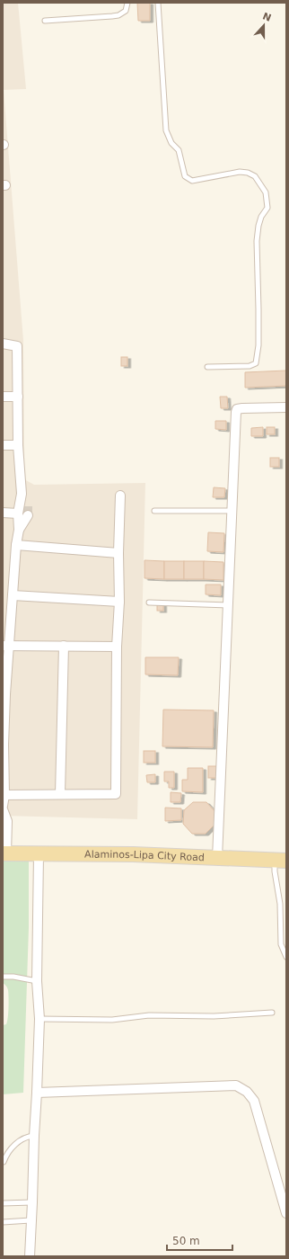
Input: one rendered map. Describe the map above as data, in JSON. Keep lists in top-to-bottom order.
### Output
{
  "streets": {
    "main road": ["Alaminos-Lipa City Road"]
  },
  "scale_bar": "50 m",
  "north": "top"
}
